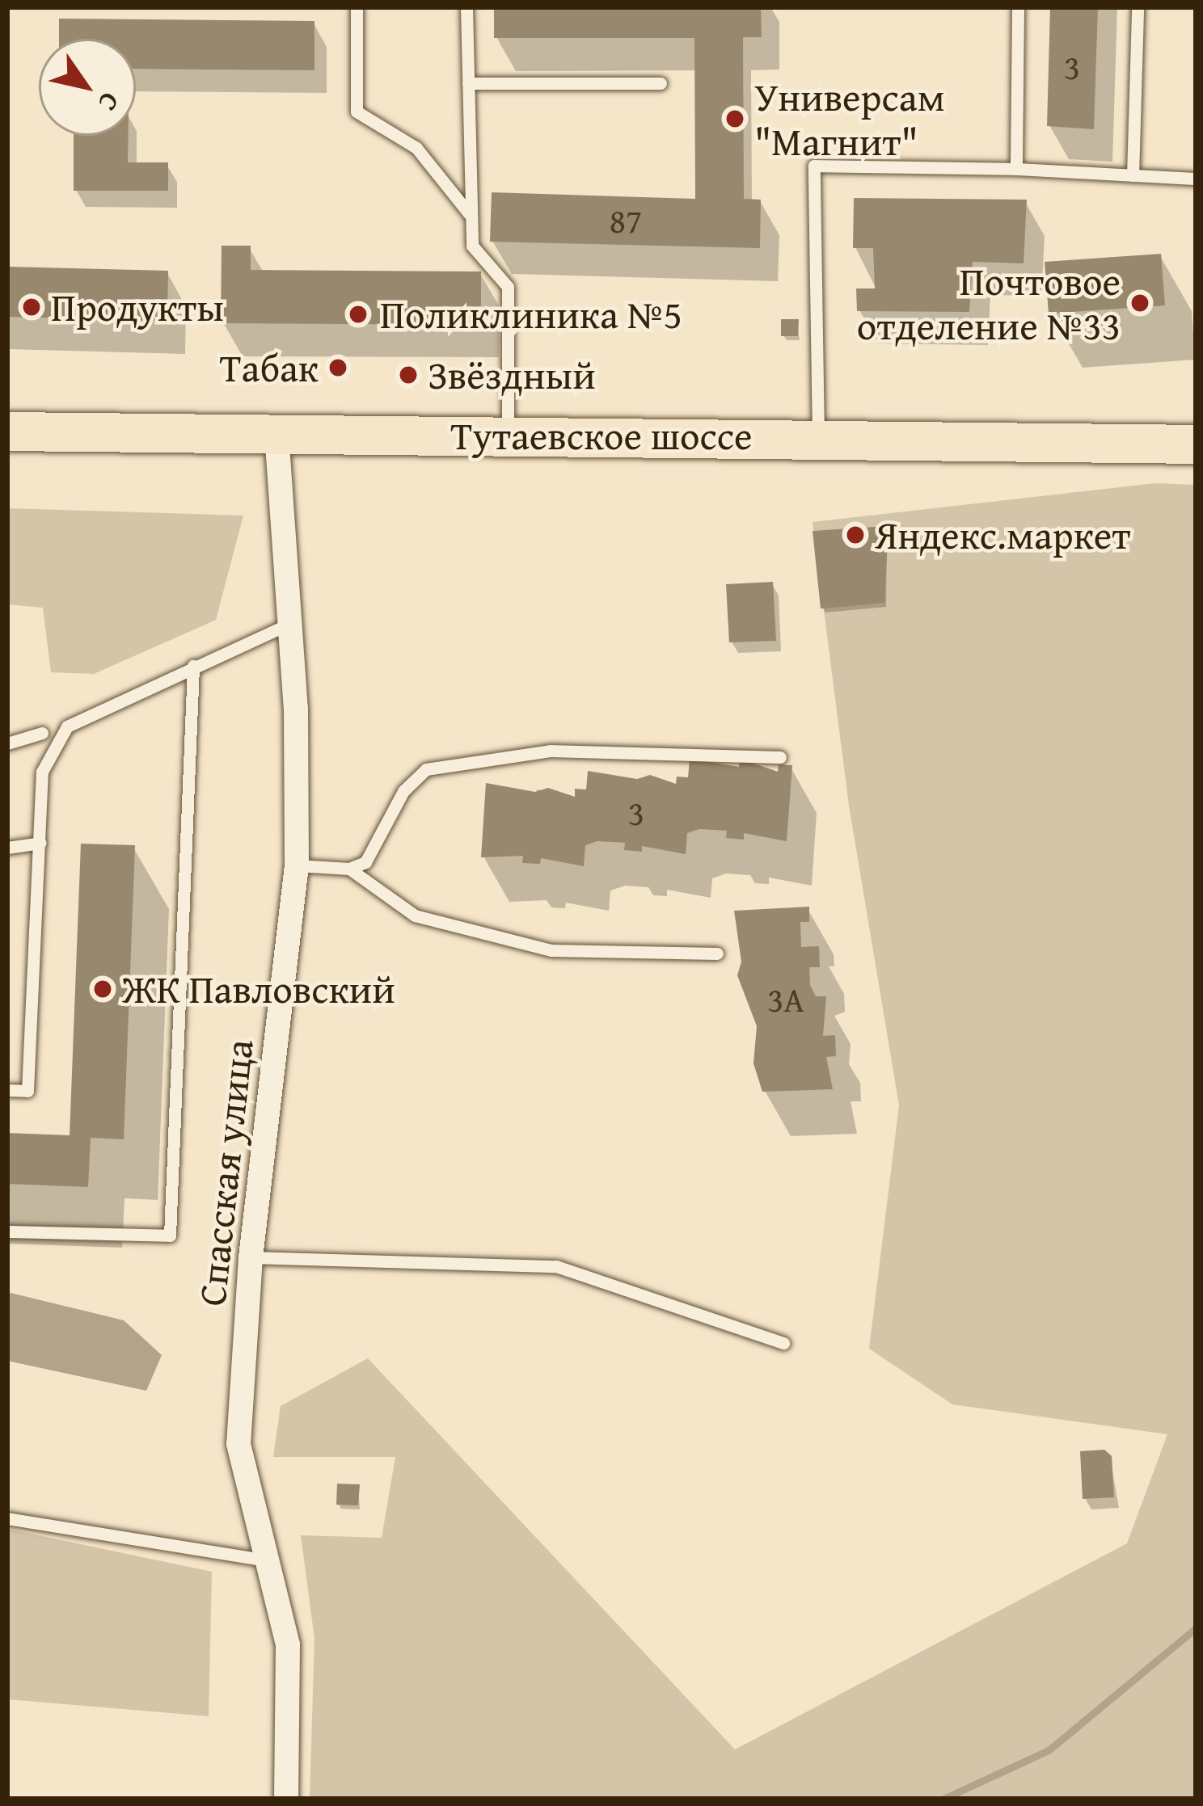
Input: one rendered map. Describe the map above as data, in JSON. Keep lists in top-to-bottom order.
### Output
{
  "streets": {
    "main road": ["Тутаевское шоссе"],
    "street": ["Спасская улица"]
  },
  "crossings": [
    ["Тутаевское шоссе", "Спасская улица"]
  ],
  "places": [
    "Универсам \"Магнит\"",
    "Почтовое отделение №33",
    "Продукты",
    "Поликлиника №5",
    "Табак",
    "Звёздный",
    "Яндекс.маркет",
    "ЖК Павловский"
  ],
  "house_numbers": [
    "3",
    "87",
    "3",
    "3А"
  ],
  "north": "bottom right"
}
